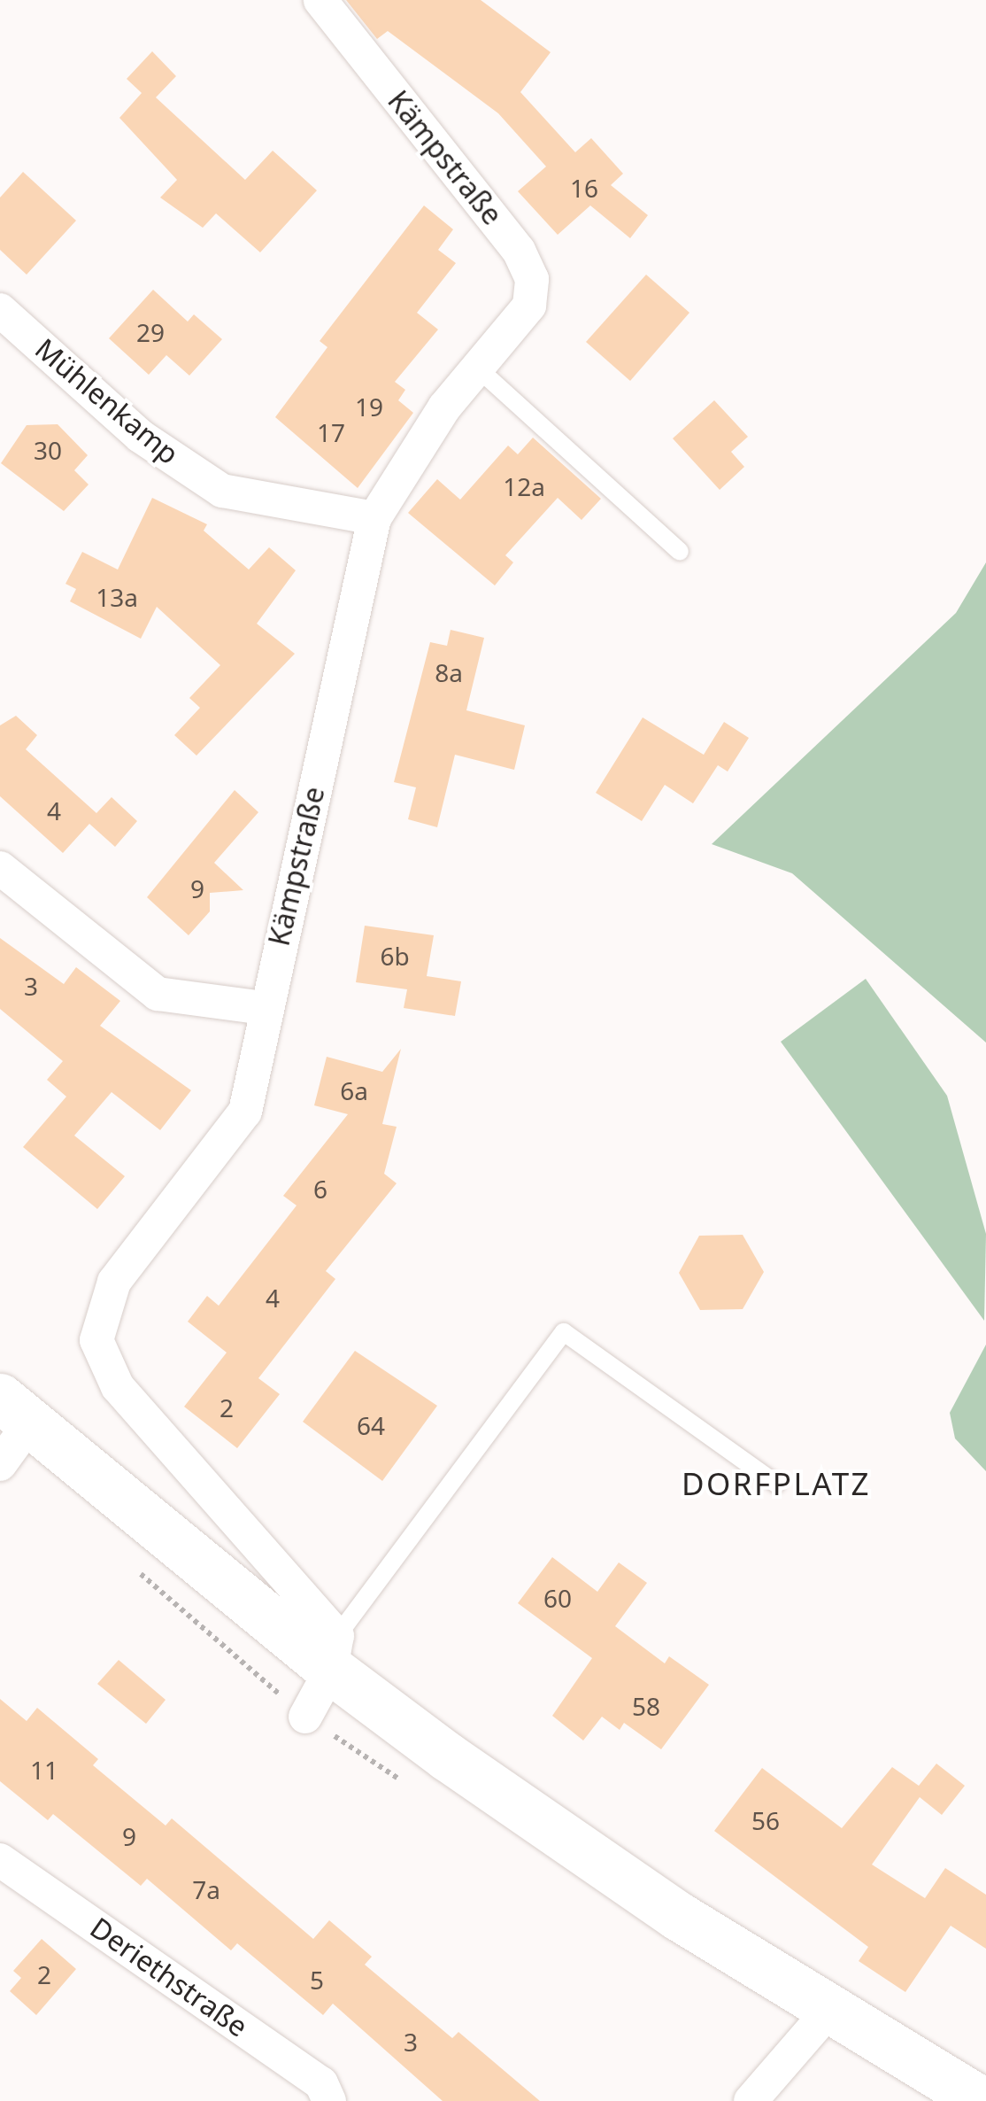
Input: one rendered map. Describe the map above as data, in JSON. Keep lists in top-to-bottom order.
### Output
{
  "streets": {
    "street": ["Kämpstraße", "Mühlenkamp", "Deriethstraße"]
  },
  "crossings": [
    ["Kämpstraße", "Mühlenkamp"]
  ],
  "districts": ["DORFPLATZ"],
  "house_numbers": [
    "16",
    "29",
    "19",
    "17",
    "30",
    "12a",
    "13a",
    "8a",
    "4",
    "9",
    "6b",
    "3",
    "6a",
    "6",
    "4",
    "2",
    "64",
    "60",
    "58",
    "11",
    "56",
    "9",
    "7a",
    "2",
    "5",
    "3"
  ]
}
